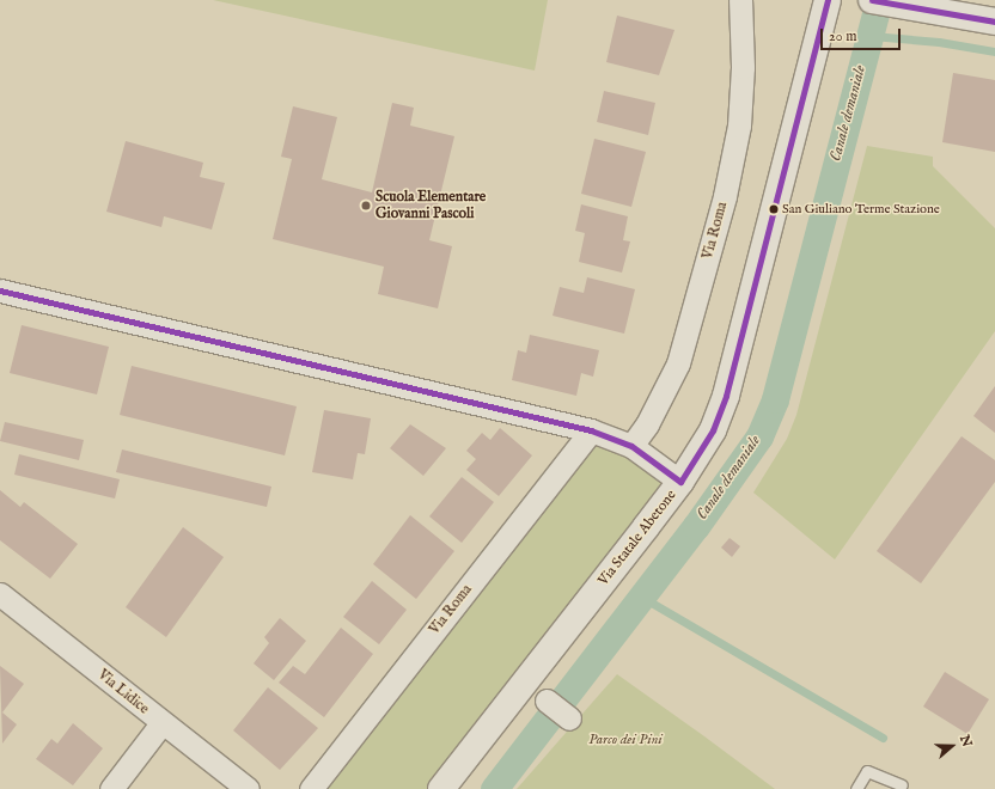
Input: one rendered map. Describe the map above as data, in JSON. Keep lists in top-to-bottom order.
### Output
{
  "streets": {
    "main road": ["Via Statale Abetone"],
    "street": ["Via Roma", "Via Lidice"]
  },
  "water": ["Canale demaniale"],
  "parks": ["Parco dei Pini"],
  "places": ["Scuola Elementare Giovanni Pascoli", "San Giuliano Terme Stazione"],
  "scale_bar": "20 m",
  "north": "right"
}
